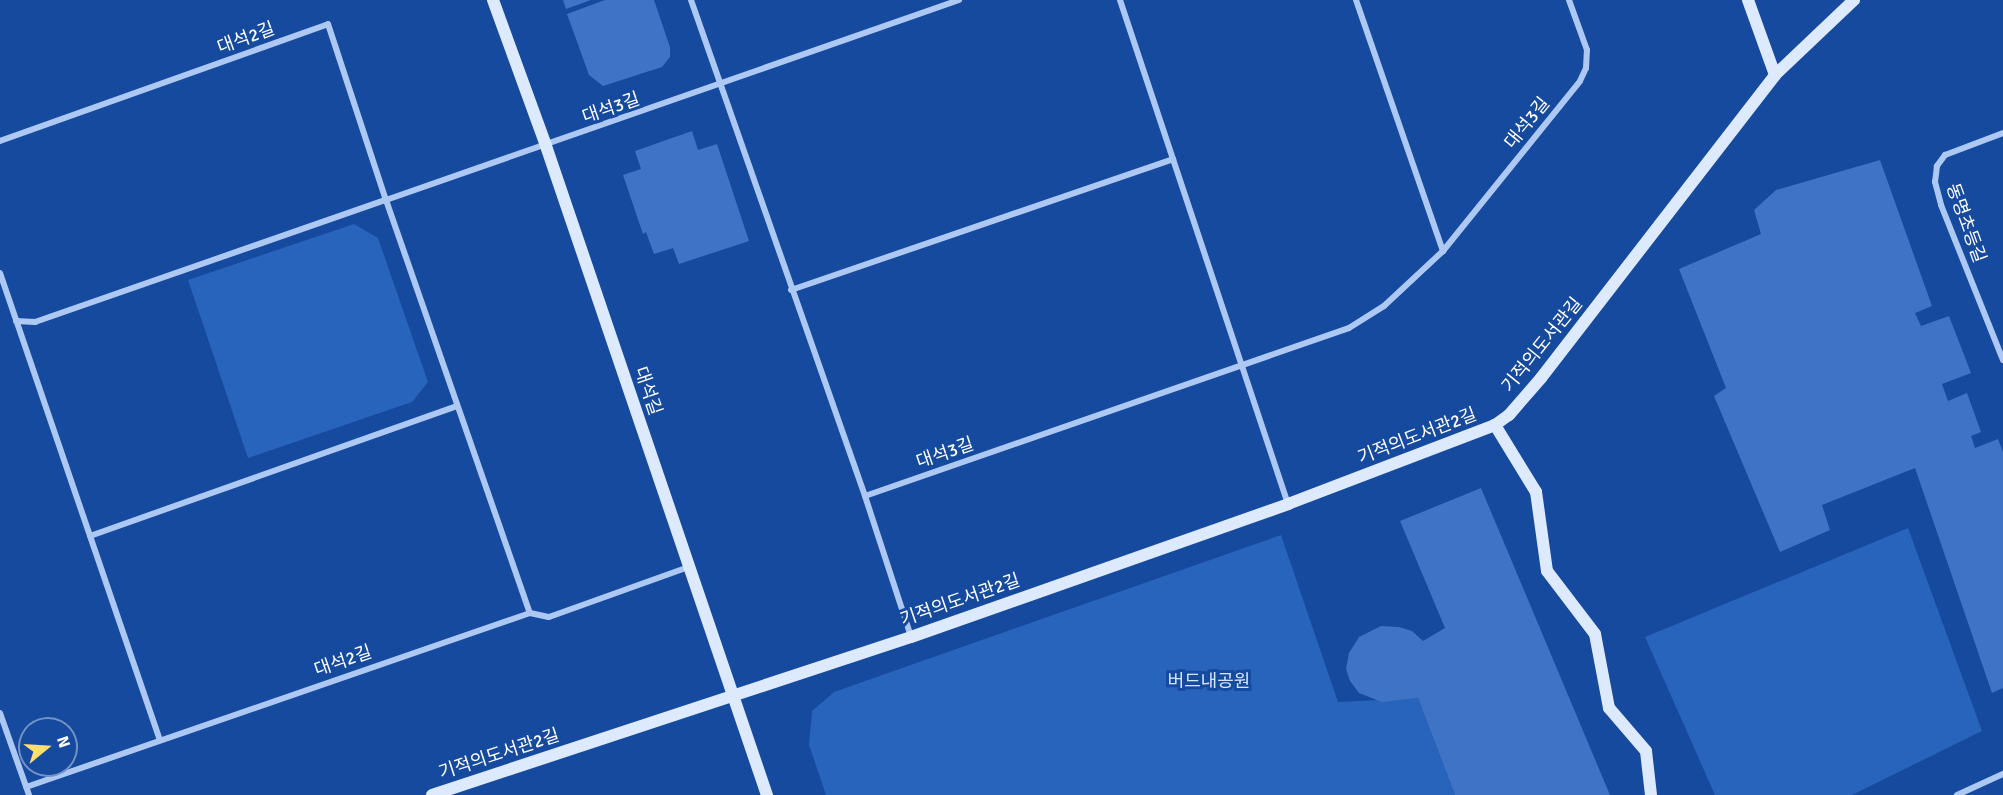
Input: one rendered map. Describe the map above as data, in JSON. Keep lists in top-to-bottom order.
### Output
{
  "streets": {
    "street": [
      "대석2길",
      "대석3길",
      "동명초등길",
      "기적의도서관길",
      "대석길",
      "기적의도서관2길"
    ]
  },
  "crossings": [
    ["대석3길", "대석길"],
    ["기적의도서관길", "기적의도서관2길"],
    ["대석길", "기적의도서관2길"]
  ],
  "parks": ["버드내공원"],
  "north": "right"
}
